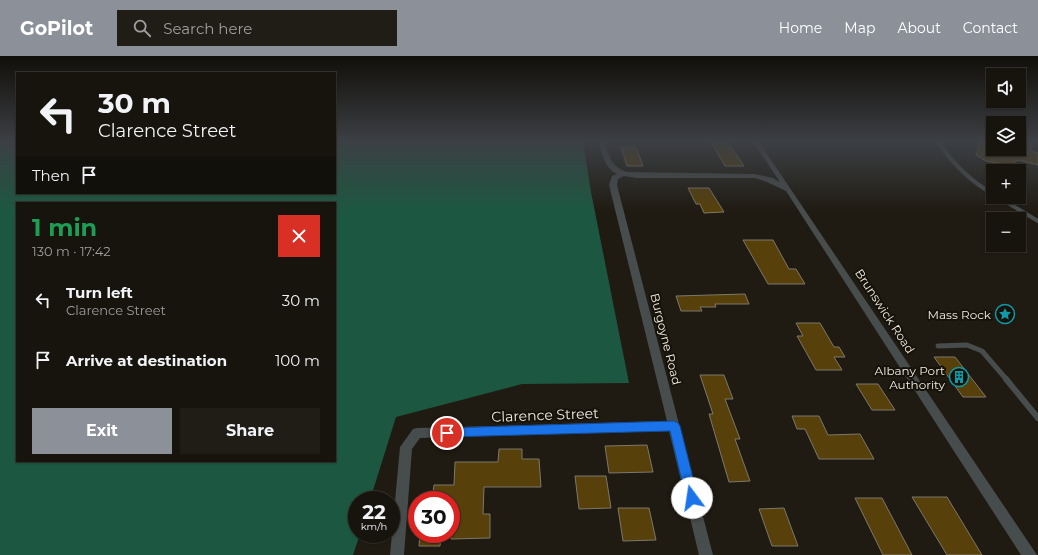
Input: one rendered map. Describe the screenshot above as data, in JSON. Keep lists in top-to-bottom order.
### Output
{
  "streets": {
    "street": ["Brunswick Road", "Burgoyne Road", "Clarence Street"]
  },
  "crossings": [
    ["Burgoyne Road", "Clarence Street"]
  ],
  "places": {
    "place": ["Mass Rock"],
    "building": ["Albany Port Authority"]
  },
  "page": {
    "header": "GoPilot",
    "search": "Search here",
    "nav": [
      "Home",
      "Map",
      "About",
      "Contact"
    ],
    "map_buttons": ["+", "−"],
    "turn": ["30 m", "Clarence Street"],
    "then": "Then",
    "heading": ["1 min", "130 m · 17:42"],
    "list": [
      {
        "name": "Turn left",
        "note": "Clarence Street",
        "value": "30 m"
      },
      {
        "name": "Arrive at destination",
        "value": "100 m"
      }
    ],
    "buttons": ["Exit", "Share"],
    "speed": "22 km/h",
    "limit": "30"
  }
}
